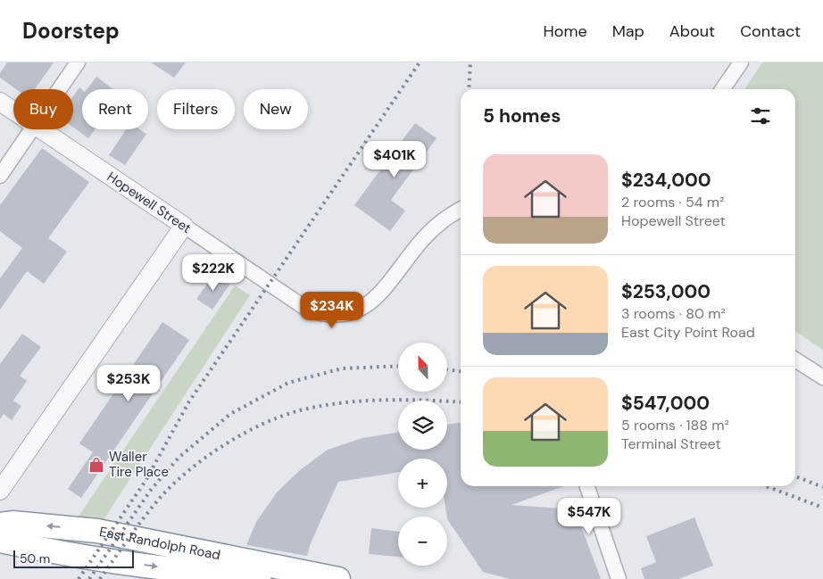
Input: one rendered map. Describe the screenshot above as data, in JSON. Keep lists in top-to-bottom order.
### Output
{
  "streets": {
    "highway": ["East Randolph Road"],
    "street": ["Hopewell Street"]
  },
  "places": {
    "shop": ["Waller Tire Place"]
  },
  "scale_bar": "50 m",
  "north": "top",
  "page": {
    "header": "Doorstep",
    "nav": [
      "Home",
      "Map",
      "About",
      "Contact"
    ],
    "chip": [
      "Buy",
      "Rent",
      "Filters",
      "New"
    ],
    "heading": "5 homes",
    "price": [
      "$401K",
      "$222K",
      "$234K",
      "$253K",
      "$547K"
    ],
    "list": [
      {
        "name": "$234,000",
        "note": "2 rooms · 54 m² · Hopewell Street"
      },
      {
        "name": "$253,000",
        "note": "3 rooms · 80 m² · East City Point Road"
      },
      {
        "name": "$547,000",
        "note": "5 rooms · 188 m² · Terminal Street"
      }
    ],
    "map_buttons": ["+", "−"],
    "scale": "50 m"
  }
}
